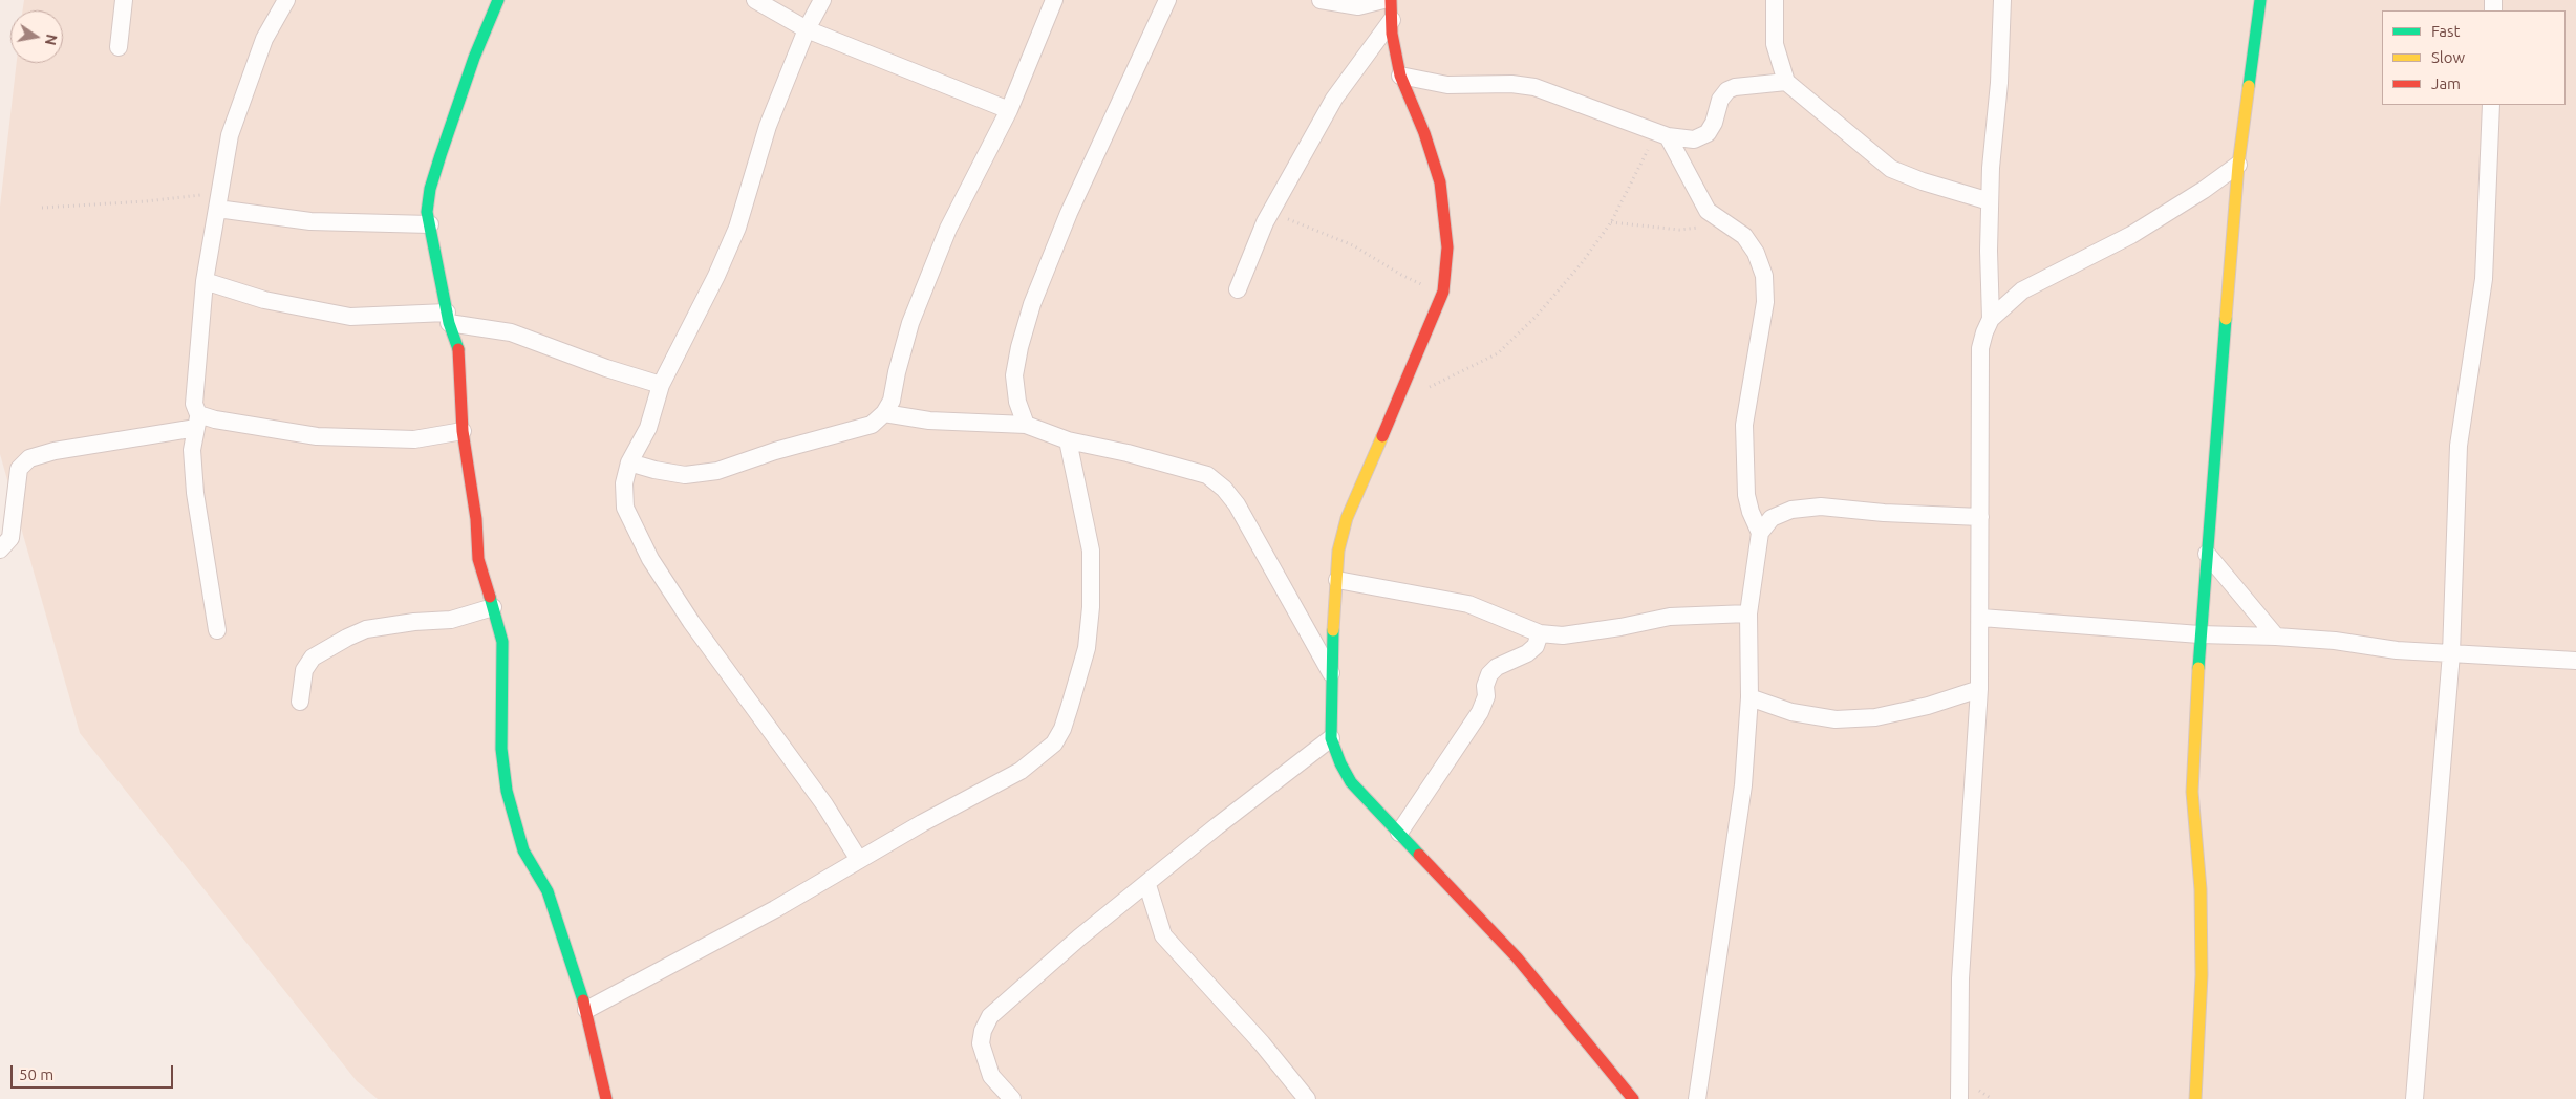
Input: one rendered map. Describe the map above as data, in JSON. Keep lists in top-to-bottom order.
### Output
{
  "legend": ["Fast", "Slow", "Jam"],
  "scale_bar": "50 m",
  "north": "right"
}
